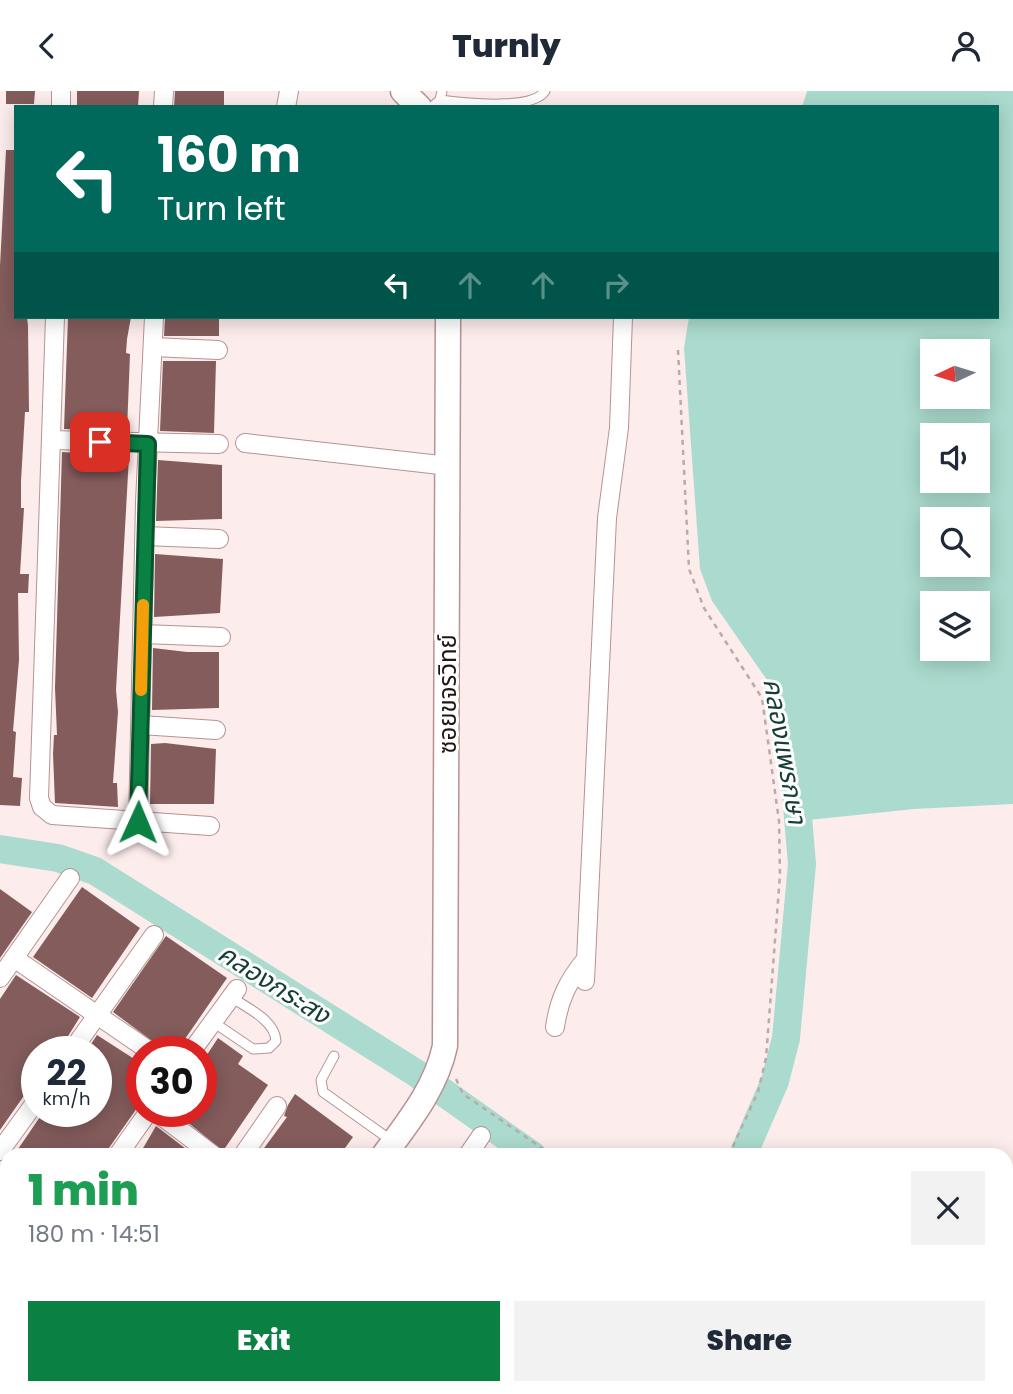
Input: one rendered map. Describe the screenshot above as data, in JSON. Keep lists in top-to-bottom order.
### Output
{
  "streets": {
    "street": ["ซอยขจรวิทย์"]
  },
  "water": ["คลองแพรกษา", "คลองกระสง"],
  "north": "left",
  "page": {
    "header": "Turnly",
    "turn": ["160 m", "Turn left"],
    "speed": "22 km/h",
    "limit": "30",
    "heading": ["1 min", "180 m · 14:51"],
    "buttons": ["Exit", "Share"]
  }
}
